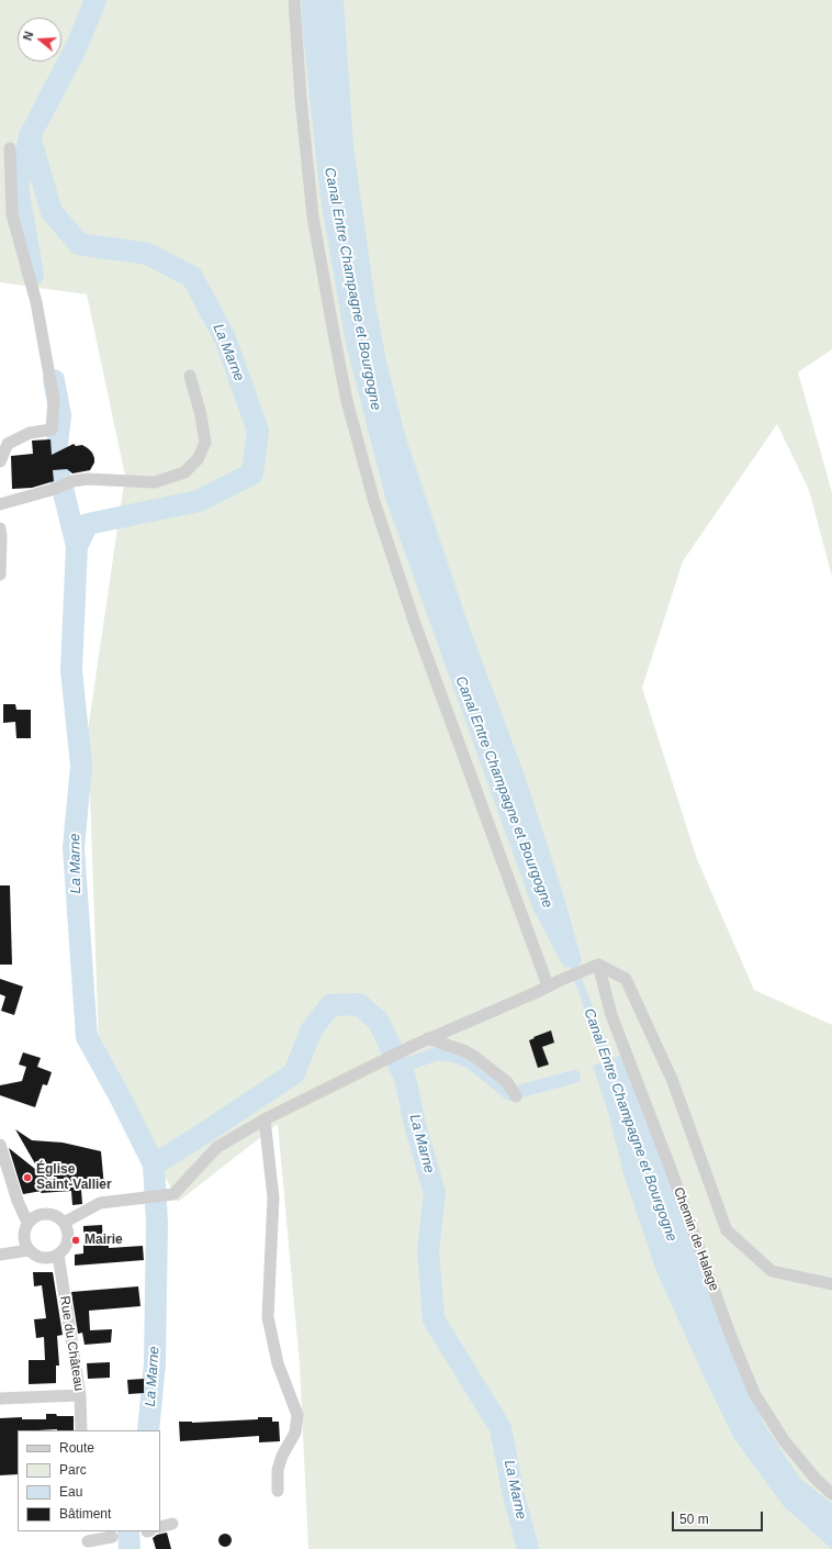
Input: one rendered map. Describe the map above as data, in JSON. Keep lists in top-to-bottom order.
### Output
{
  "streets": {
    "street": ["Chemin de Halage", "Rue du Château"]
  },
  "water": ["Canal Entre Champagne et Bourgogne", "La Marne"],
  "places": ["Église Saint-Vallier", "Mairie"],
  "legend": [
    "Route",
    "Parc",
    "Eau",
    "Bâtiment"
  ],
  "scale_bar": "50 m",
  "north": "left"
}
